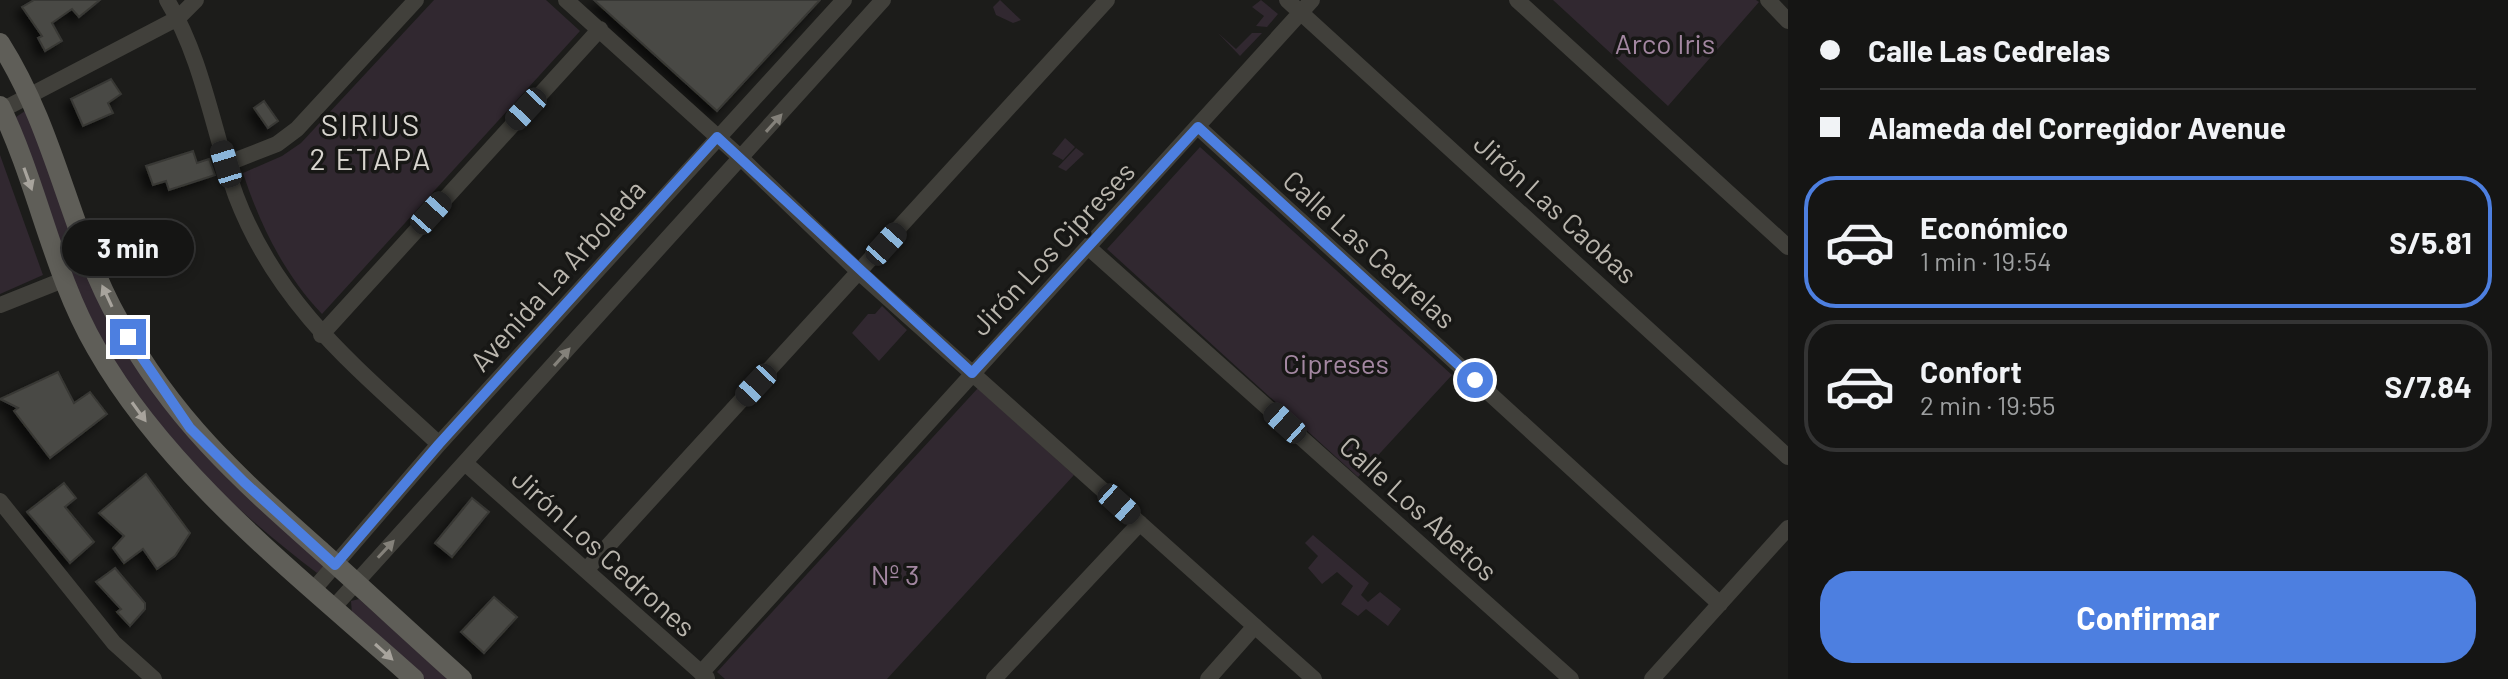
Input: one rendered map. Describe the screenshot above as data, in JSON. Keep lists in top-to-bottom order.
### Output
{
  "streets": {
    "street": [
      "Jirón Las Caobas",
      "Jirón Los Cipreses",
      "Calle Las Cedrelas",
      "Avenida La Arboleda",
      "Calle Los Abetos",
      "Jirón Los Cedrones"
    ]
  },
  "crossings": [
    ["Jirón Las Caobas", "Jirón Los Cipreses"],
    ["Jirón Los Cipreses", "Calle Las Cedrelas"],
    ["Jirón Los Cipreses", "Calle Los Abetos"],
    ["Jirón Los Cipreses", "Jirón Los Cedrones"],
    ["Avenida La Arboleda", "Jirón Los Cedrones"]
  ],
  "districts": ["SIRIUS 2 ETAPA"],
  "parks": ["Arco Iris", "Cipreses", "Nº 3"],
  "page": {
    "banner": ["Calle Las Cedrelas", "Alameda del Corregidor Avenue"],
    "list": [
      {
        "name": "Económico",
        "note": "1 min · 19:54",
        "value": "S/5.81"
      },
      {
        "name": "Confort",
        "note": "2 min · 19:55",
        "value": "S/7.84"
      }
    ],
    "bubble": "3 min",
    "buttons": "Confirmar"
  }
}
